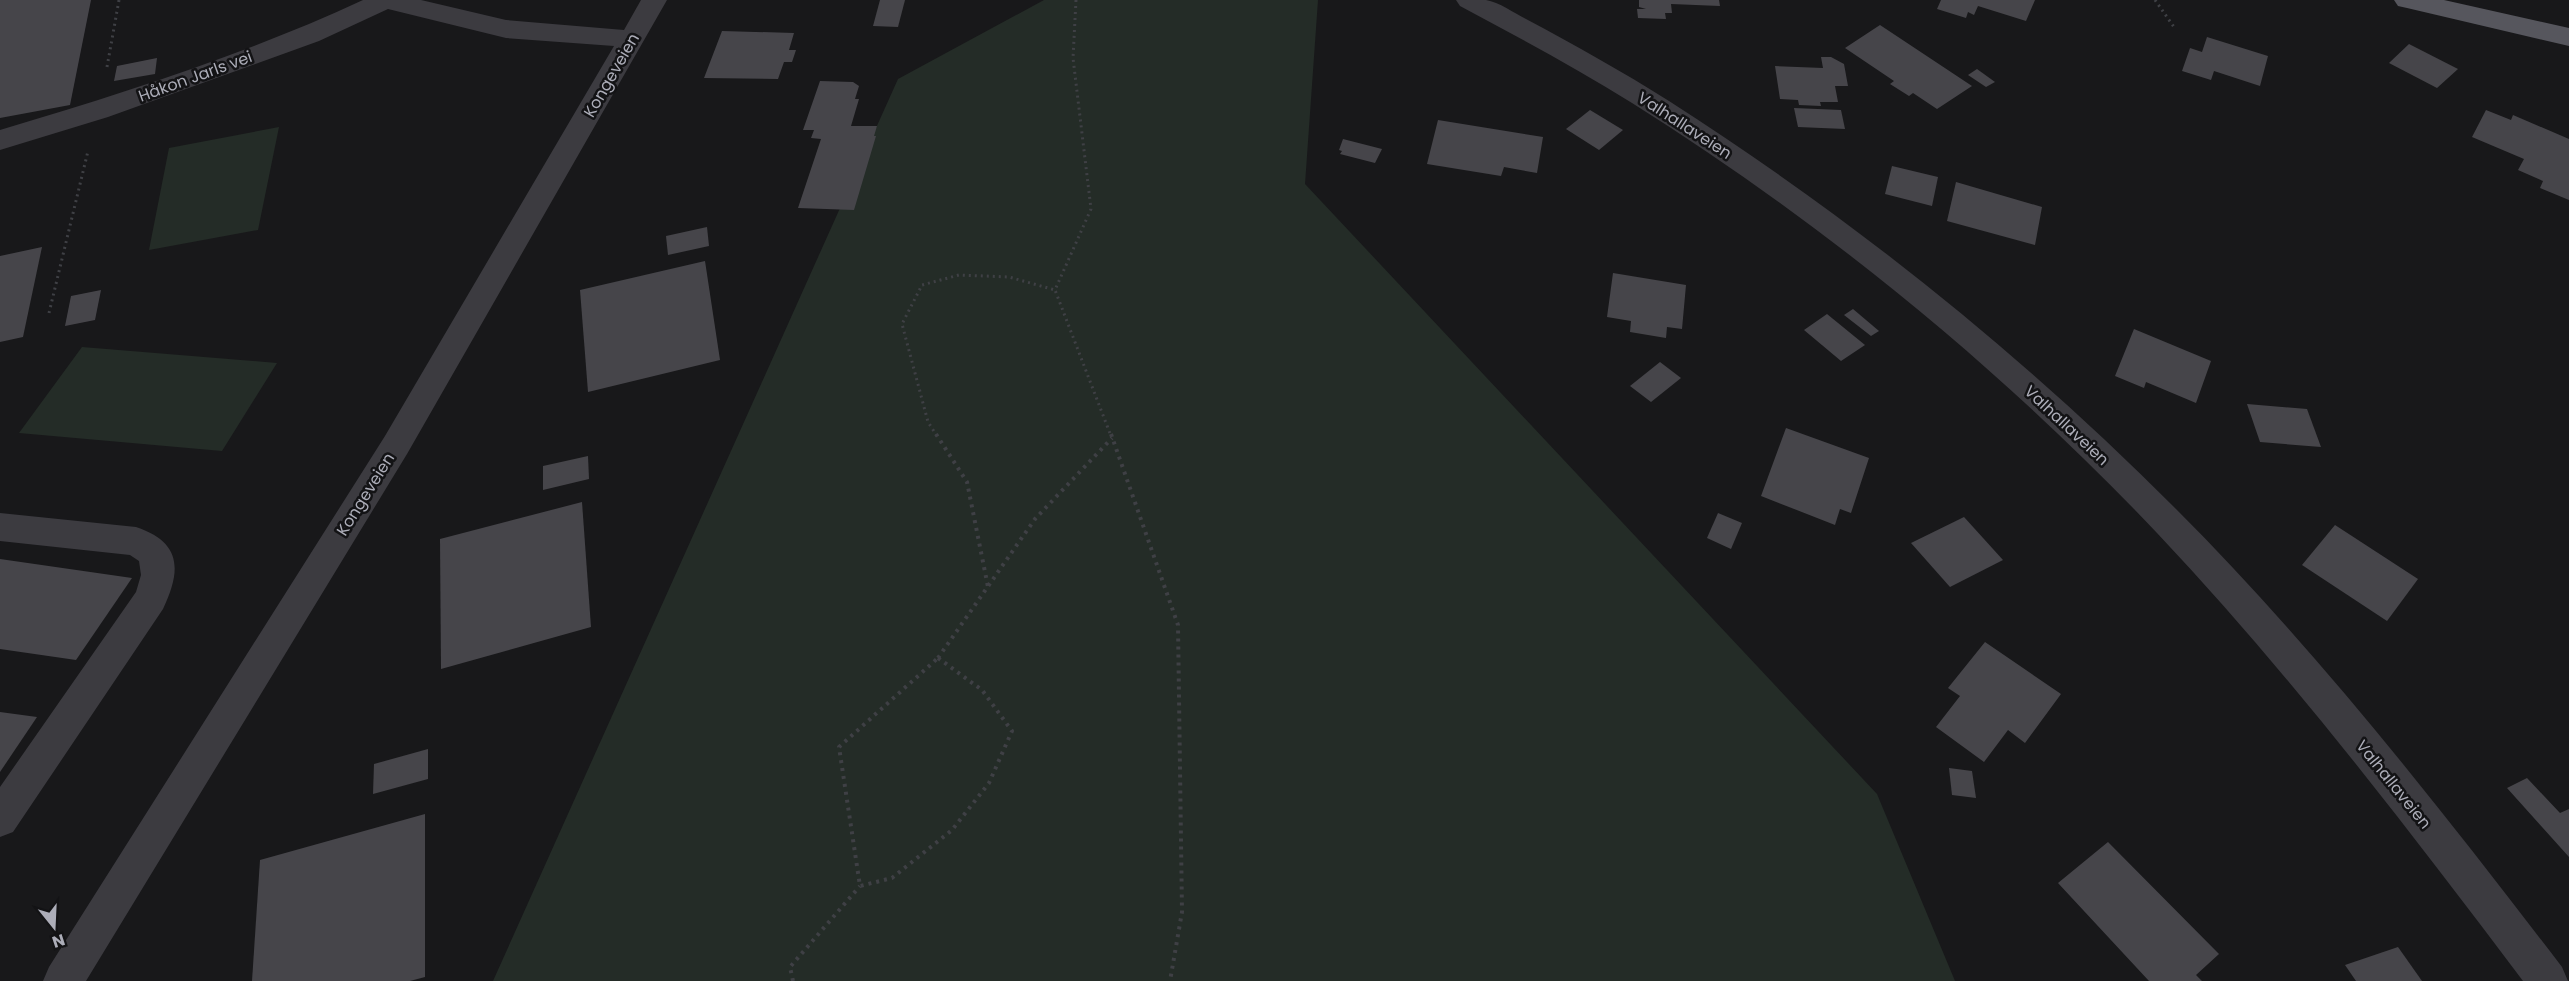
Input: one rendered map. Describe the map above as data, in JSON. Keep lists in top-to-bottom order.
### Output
{
  "streets": {
    "street": ["Kongeveien", "Håkon Jarls vei", "Valhallaveien"]
  },
  "crossings": [
    ["Kongeveien", "Håkon Jarls vei"]
  ],
  "north": "bottom"
}
